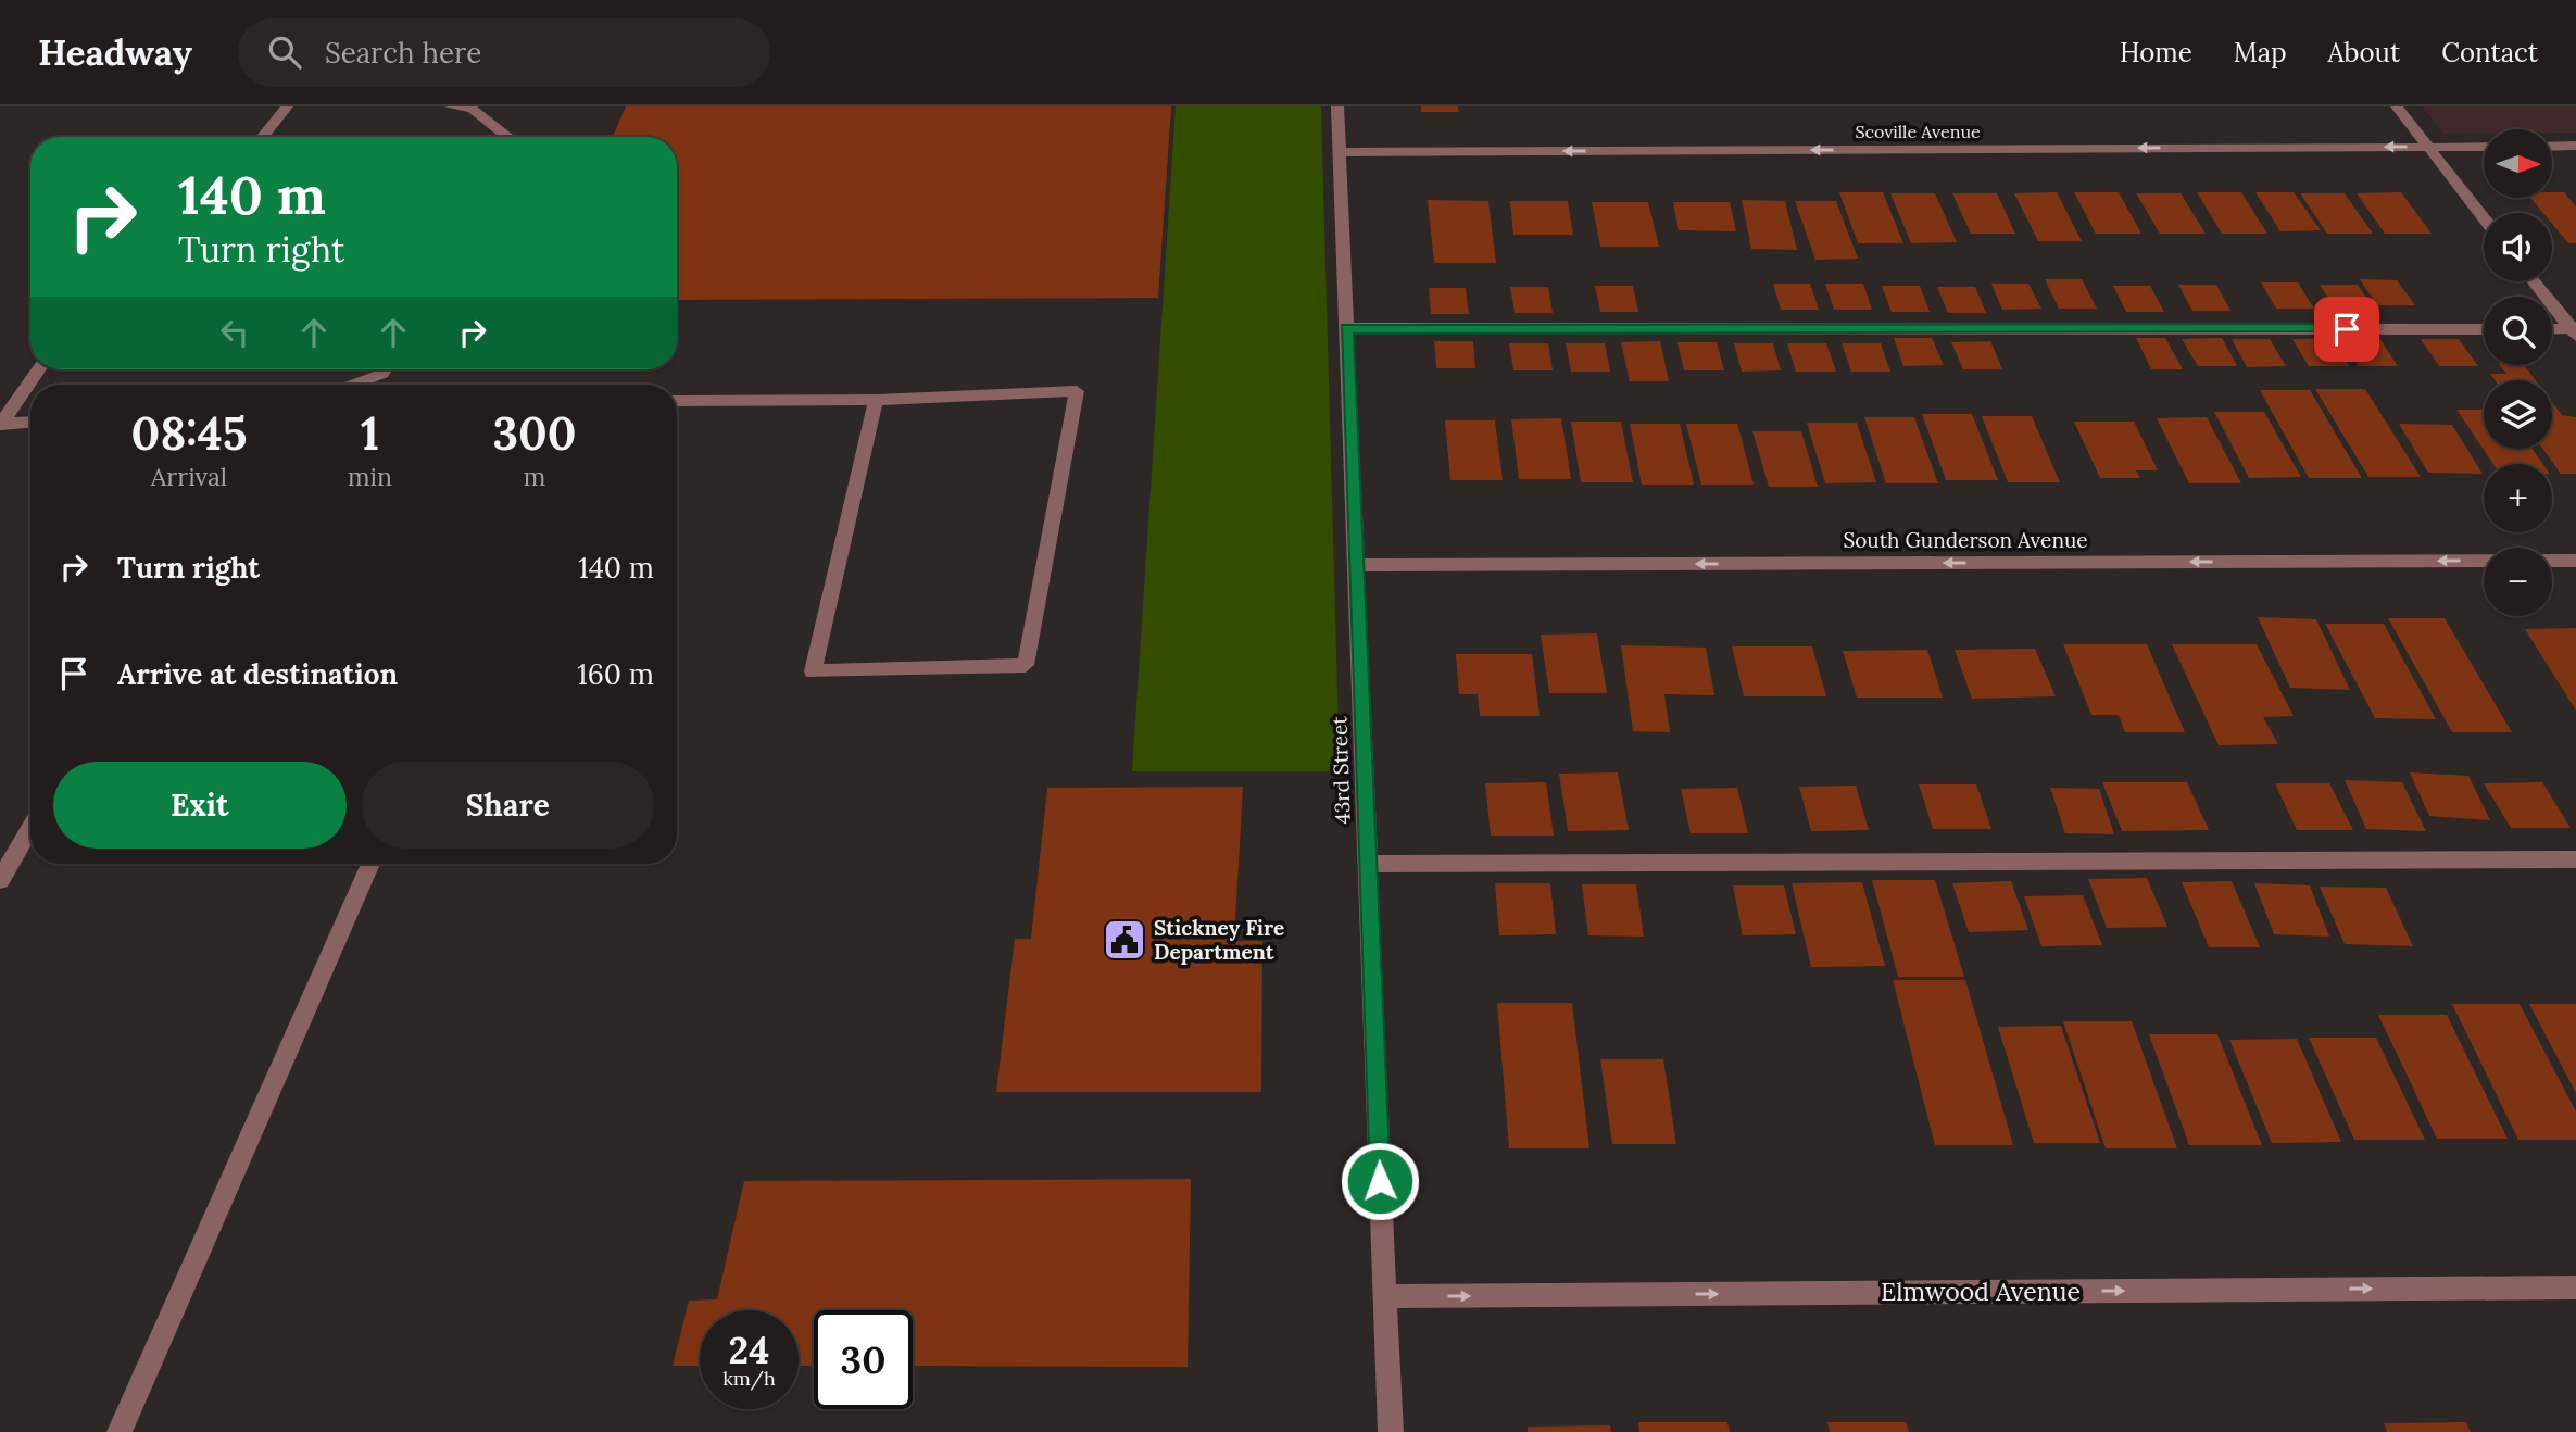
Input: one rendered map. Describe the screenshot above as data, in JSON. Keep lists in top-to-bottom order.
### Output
{
  "streets": {
    "street": [
      "Scoville Avenue",
      "South Gunderson Avenue",
      "43rd Street",
      "Elmwood Avenue"
    ]
  },
  "crossings": [
    ["Scoville Avenue", "43rd Street"],
    ["South Gunderson Avenue", "43rd Street"],
    ["43rd Street", "Elmwood Avenue"]
  ],
  "one_way": ["Scoville Avenue", "South Gunderson Avenue", "Elmwood Avenue"],
  "places": {
    "public building": ["Stickney Fire Department"]
  },
  "north": "right",
  "page": {
    "header": "Headway",
    "search": "Search here",
    "nav": [
      "Home",
      "Map",
      "About",
      "Contact"
    ],
    "map_buttons": ["+", "−"],
    "turn": ["140 m", "Turn right"],
    "eta": [
      "08:45",
      "Arrival",
      "1",
      "min",
      "300",
      "m"
    ],
    "list": [
      {
        "name": "Turn right",
        "value": "140 m"
      },
      {
        "name": "Arrive at destination",
        "value": "160 m"
      }
    ],
    "buttons": ["Exit", "Share"],
    "speed": "24 km/h",
    "limit": "30"
  }
}
